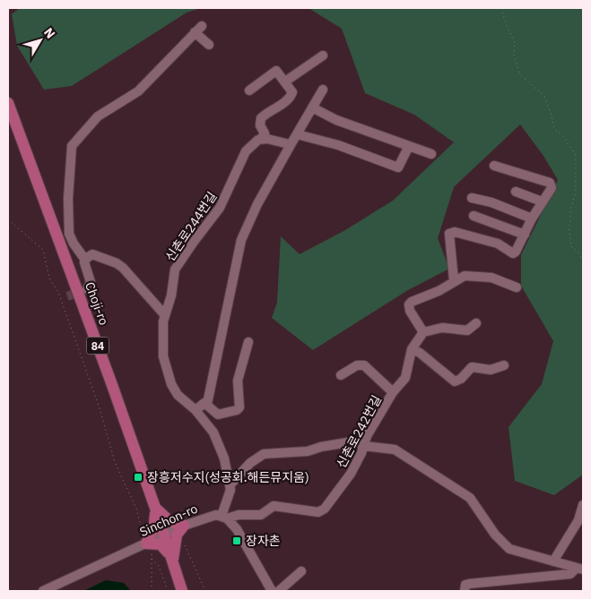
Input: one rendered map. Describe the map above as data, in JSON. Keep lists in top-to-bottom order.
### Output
{
  "streets": {
    "main road": ["Choji-ro", "84"],
    "street": ["신촌로244번길", "신촌로242번길", "Sinchon-ro"]
  },
  "crossings": [
    ["신촌로244번길", "신촌로242번길"],
    ["신촌로244번길", "Sinchon-ro"],
    ["Choji-ro", "Sinchon-ro"],
    ["신촌로242번길", "Sinchon-ro"]
  ],
  "places": {
    "transit": ["장흥저수지(성공회.해든뮤지움)", "장자촌"]
  },
  "north": "top right"
}
